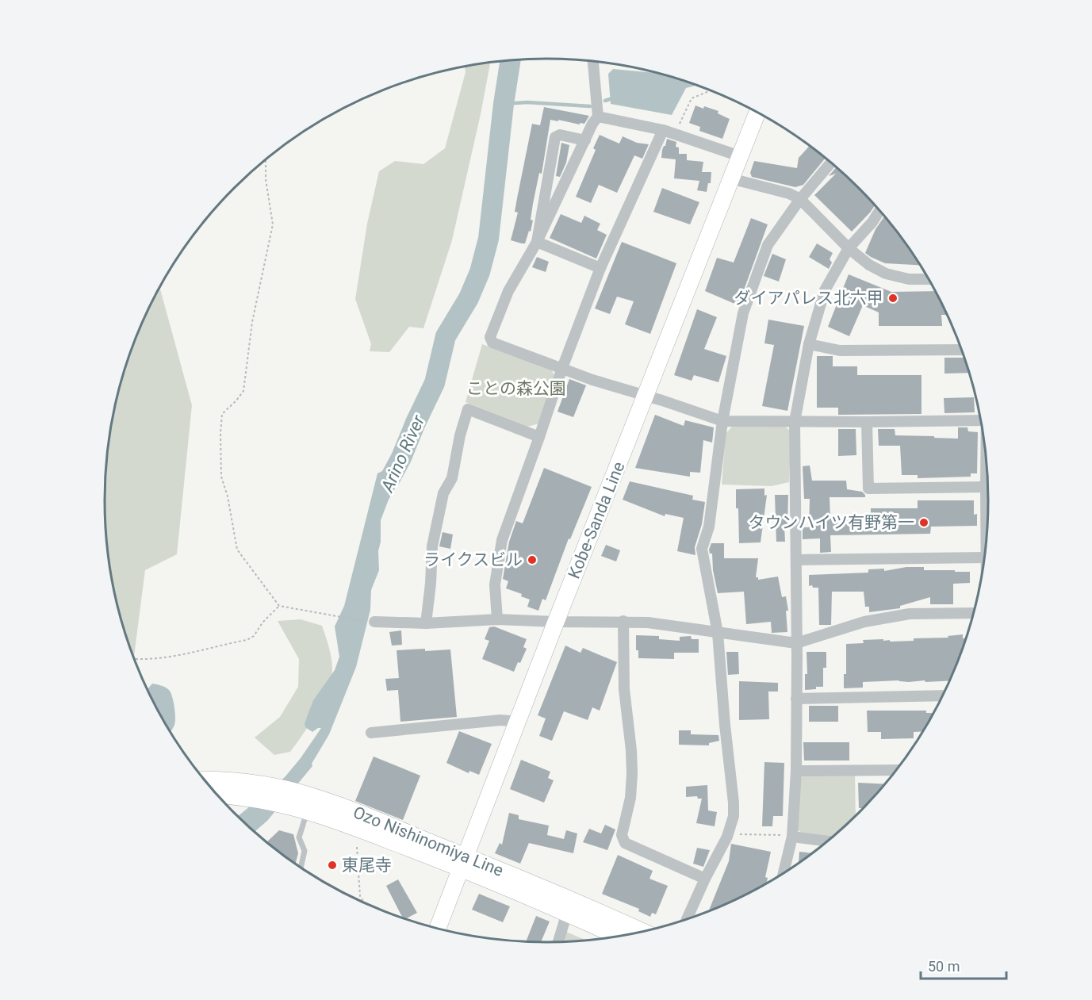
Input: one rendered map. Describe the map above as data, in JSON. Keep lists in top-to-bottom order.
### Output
{
  "streets": {
    "main road": ["Kobe-Sanda Line", "Ozo Nishinomiya Line"]
  },
  "crossings": [
    ["Kobe-Sanda Line", "Ozo Nishinomiya Line"]
  ],
  "water": ["Arino River"],
  "parks": ["ことの森公園"],
  "places": [
    "ダイアパレス北六甲",
    "タウンハイツ有野第一",
    "ライクスビル",
    "東尾寺"
  ],
  "scale_bar": "50 m"
}
